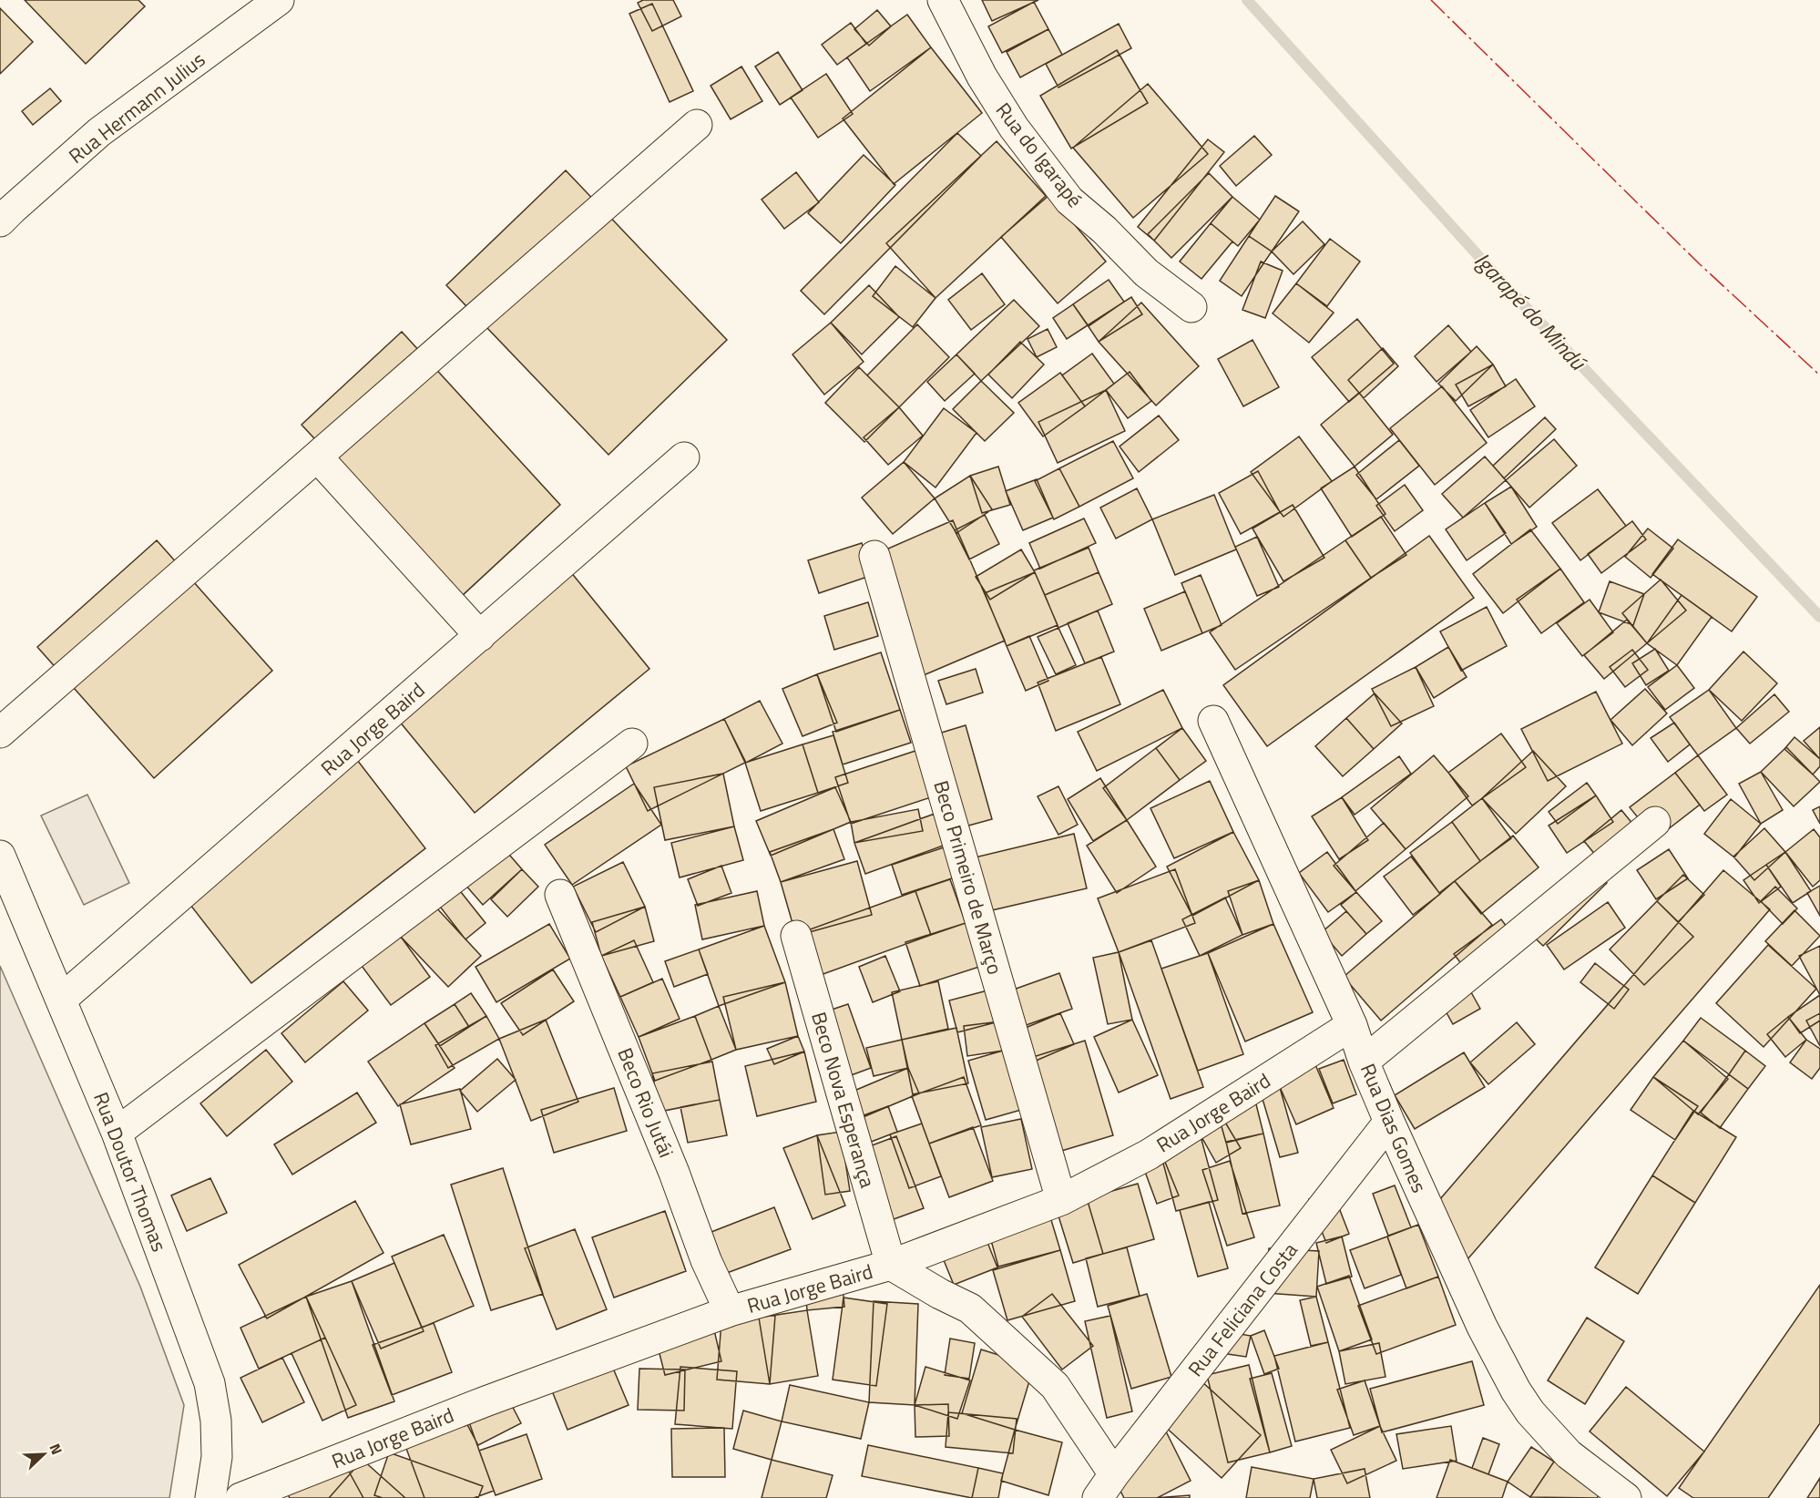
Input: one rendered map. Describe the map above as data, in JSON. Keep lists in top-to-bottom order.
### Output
{
  "streets": {
    "street": [
      "Rua Hermann Julius",
      "Rua do Igarapé",
      "Rua Jorge Baird",
      "Beco Primeiro de Março",
      "Beco Nova Esperança",
      "Beco Rio Jutái",
      "Rua Dias Gomes",
      "Rua Doutor Thomas",
      "Rua Feliciana Costa"
    ]
  },
  "crossings": [
    ["Rua Jorge Baird", "Beco Primeiro de Março"],
    ["Rua Jorge Baird", "Beco Nova Esperança"],
    ["Rua Jorge Baird", "Beco Rio Jutái"],
    ["Rua Jorge Baird", "Rua Dias Gomes"],
    ["Rua Jorge Baird", "Rua Doutor Thomas"],
    ["Rua Dias Gomes", "Rua Feliciana Costa"]
  ],
  "water": ["Igarapé do Mindú"],
  "north": "top right"
}
